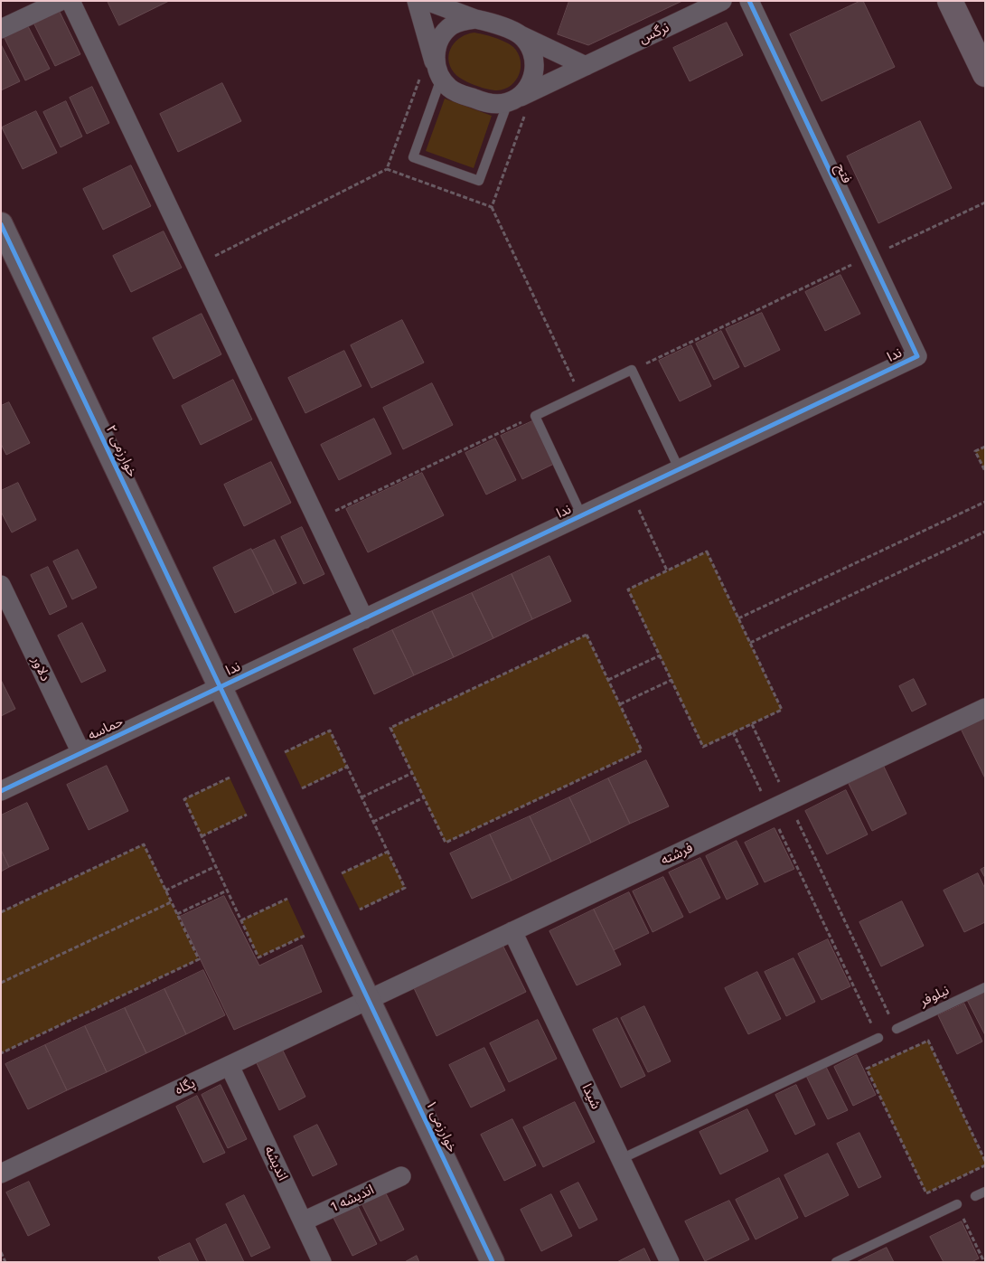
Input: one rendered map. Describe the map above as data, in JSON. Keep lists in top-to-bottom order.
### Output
{
  "streets": {
    "street": [
      "نرگس",
      "فتح",
      "ندا",
      "خوارزمی ۲",
      "دلاور",
      "حماسه",
      "فرشته",
      "پگاه",
      "شیدا",
      "خوارزمی ۱",
      "اندیشه",
      "اندیشه 1"
    ],
    "lane": ["نیلوفر"]
  },
  "crossings": [
    ["فتح", "ندا"],
    ["ندا", "خوارزمی ۲"],
    ["ندا", "حماسه"],
    ["خوارزمی ۲", "حماسه"],
    ["خوارزمی ۲", "فرشته"],
    ["خوارزمی ۲", "پگاه"],
    ["خوارزمی ۲", "خوارزمی ۱"],
    ["دلاور", "حماسه"],
    ["فرشته", "پگاه"],
    ["فرشته", "شیدا"],
    ["فرشته", "خوارزمی ۱"],
    ["پگاه", "خوارزمی ۱"],
    ["پگاه", "اندیشه"],
    ["اندیشه", "اندیشه 1"]
  ]
}
